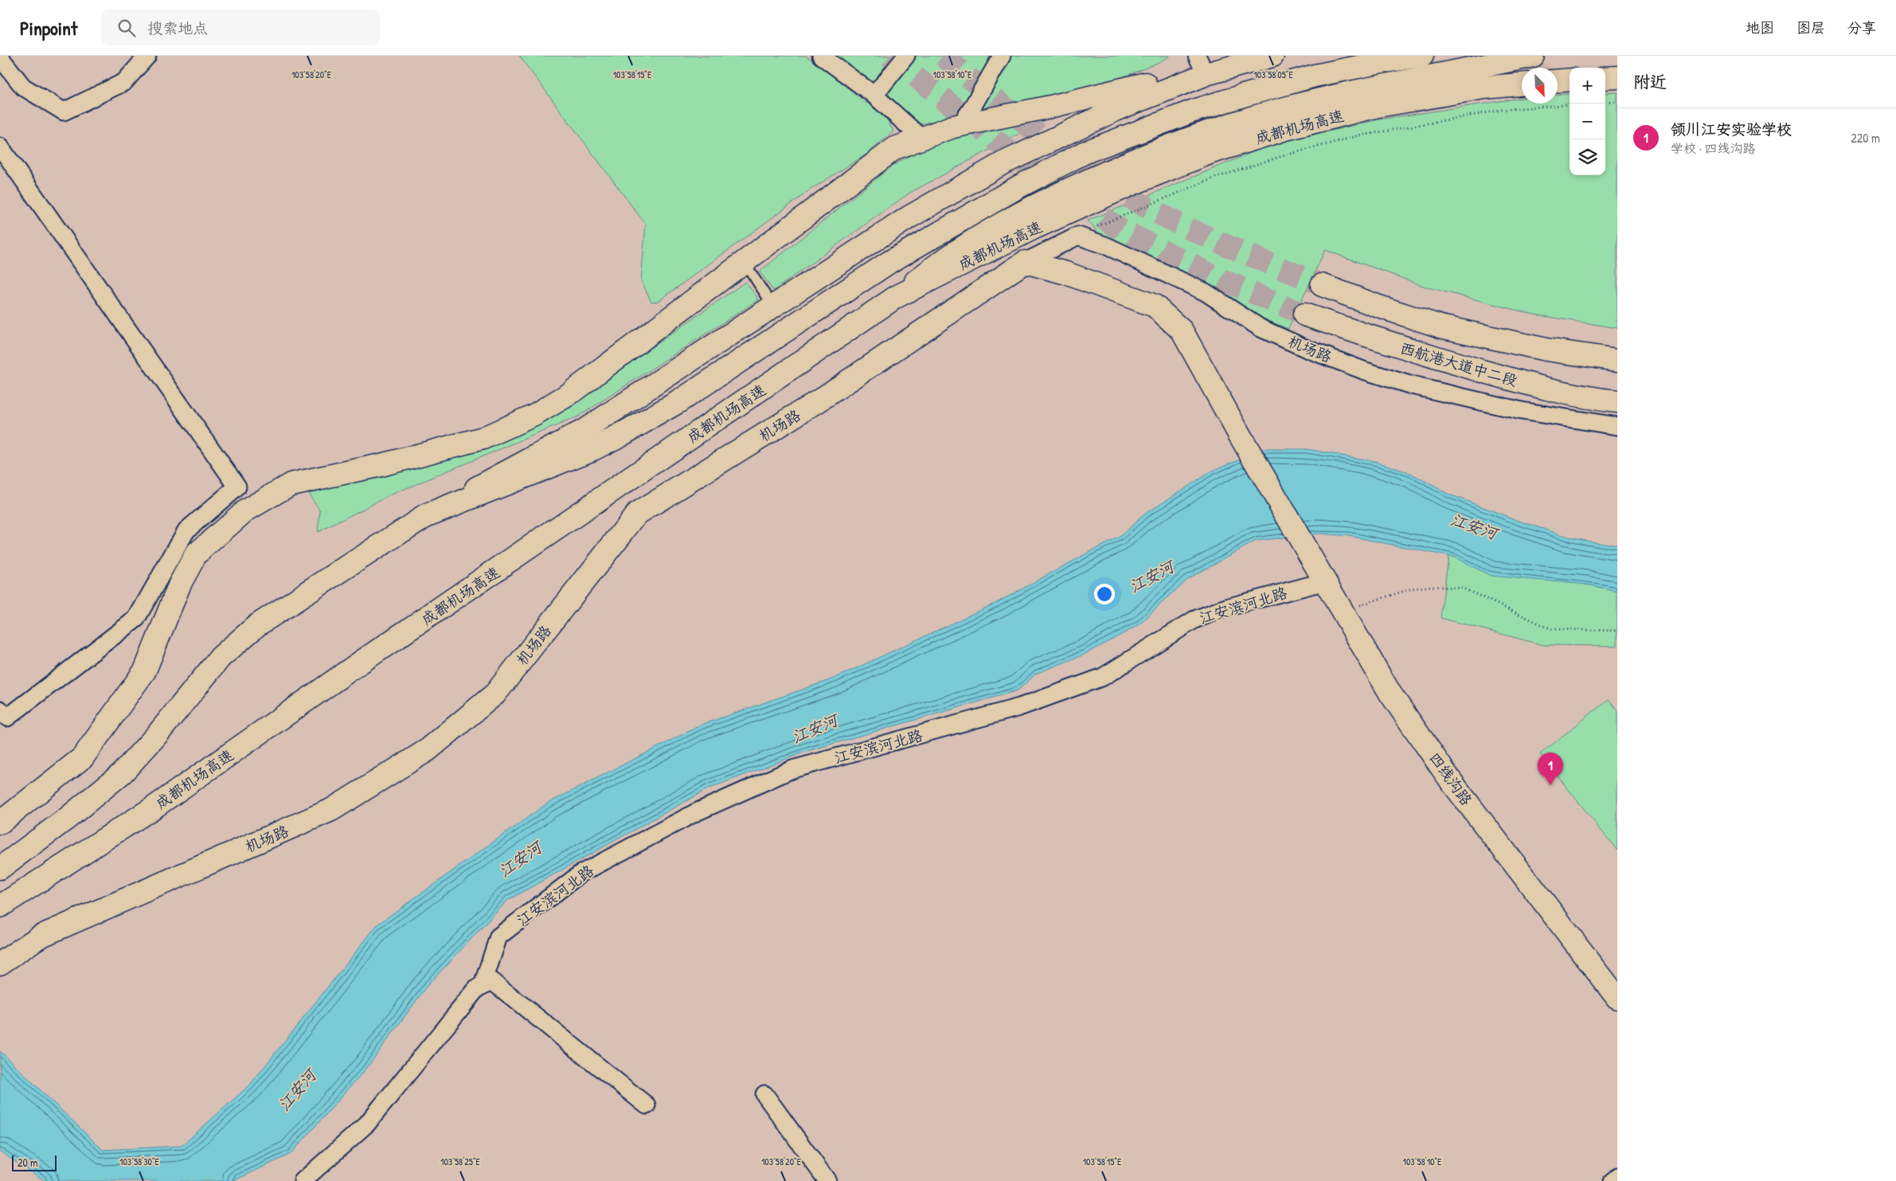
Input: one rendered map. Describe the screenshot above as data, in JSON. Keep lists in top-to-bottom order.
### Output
{
  "streets": {
    "main road": [
      "成都机场高速",
      "机场路",
      "西航港大道中二段",
      "四线沟路"
    ],
    "street": ["江安滨河北路"]
  },
  "crossings": [
    ["机场路", "四线沟路"],
    ["江安滨河北路", "四线沟路"]
  ],
  "water": ["江安河"],
  "scale_bar": "20 m",
  "north": "bottom right",
  "page": {
    "header": "Pinpoint",
    "search": "搜索地点",
    "nav": ["地图", "图层", "分享"],
    "heading": "附近",
    "map_buttons": ["+", "−"],
    "list": [
      {
        "mark": "1",
        "name": "领川江安实验学校",
        "note": "学校 · 四线沟路",
        "value": "220 m"
      }
    ],
    "pins": "1",
    "scale": "20 m"
  },
  "coordinates": [
    "103°58'20\"E",
    "103°58'15\"E",
    "103°58'10\"E",
    "103°58'05\"E",
    "103°58'30\"E",
    "103°58'25\"E"
  ]
}
